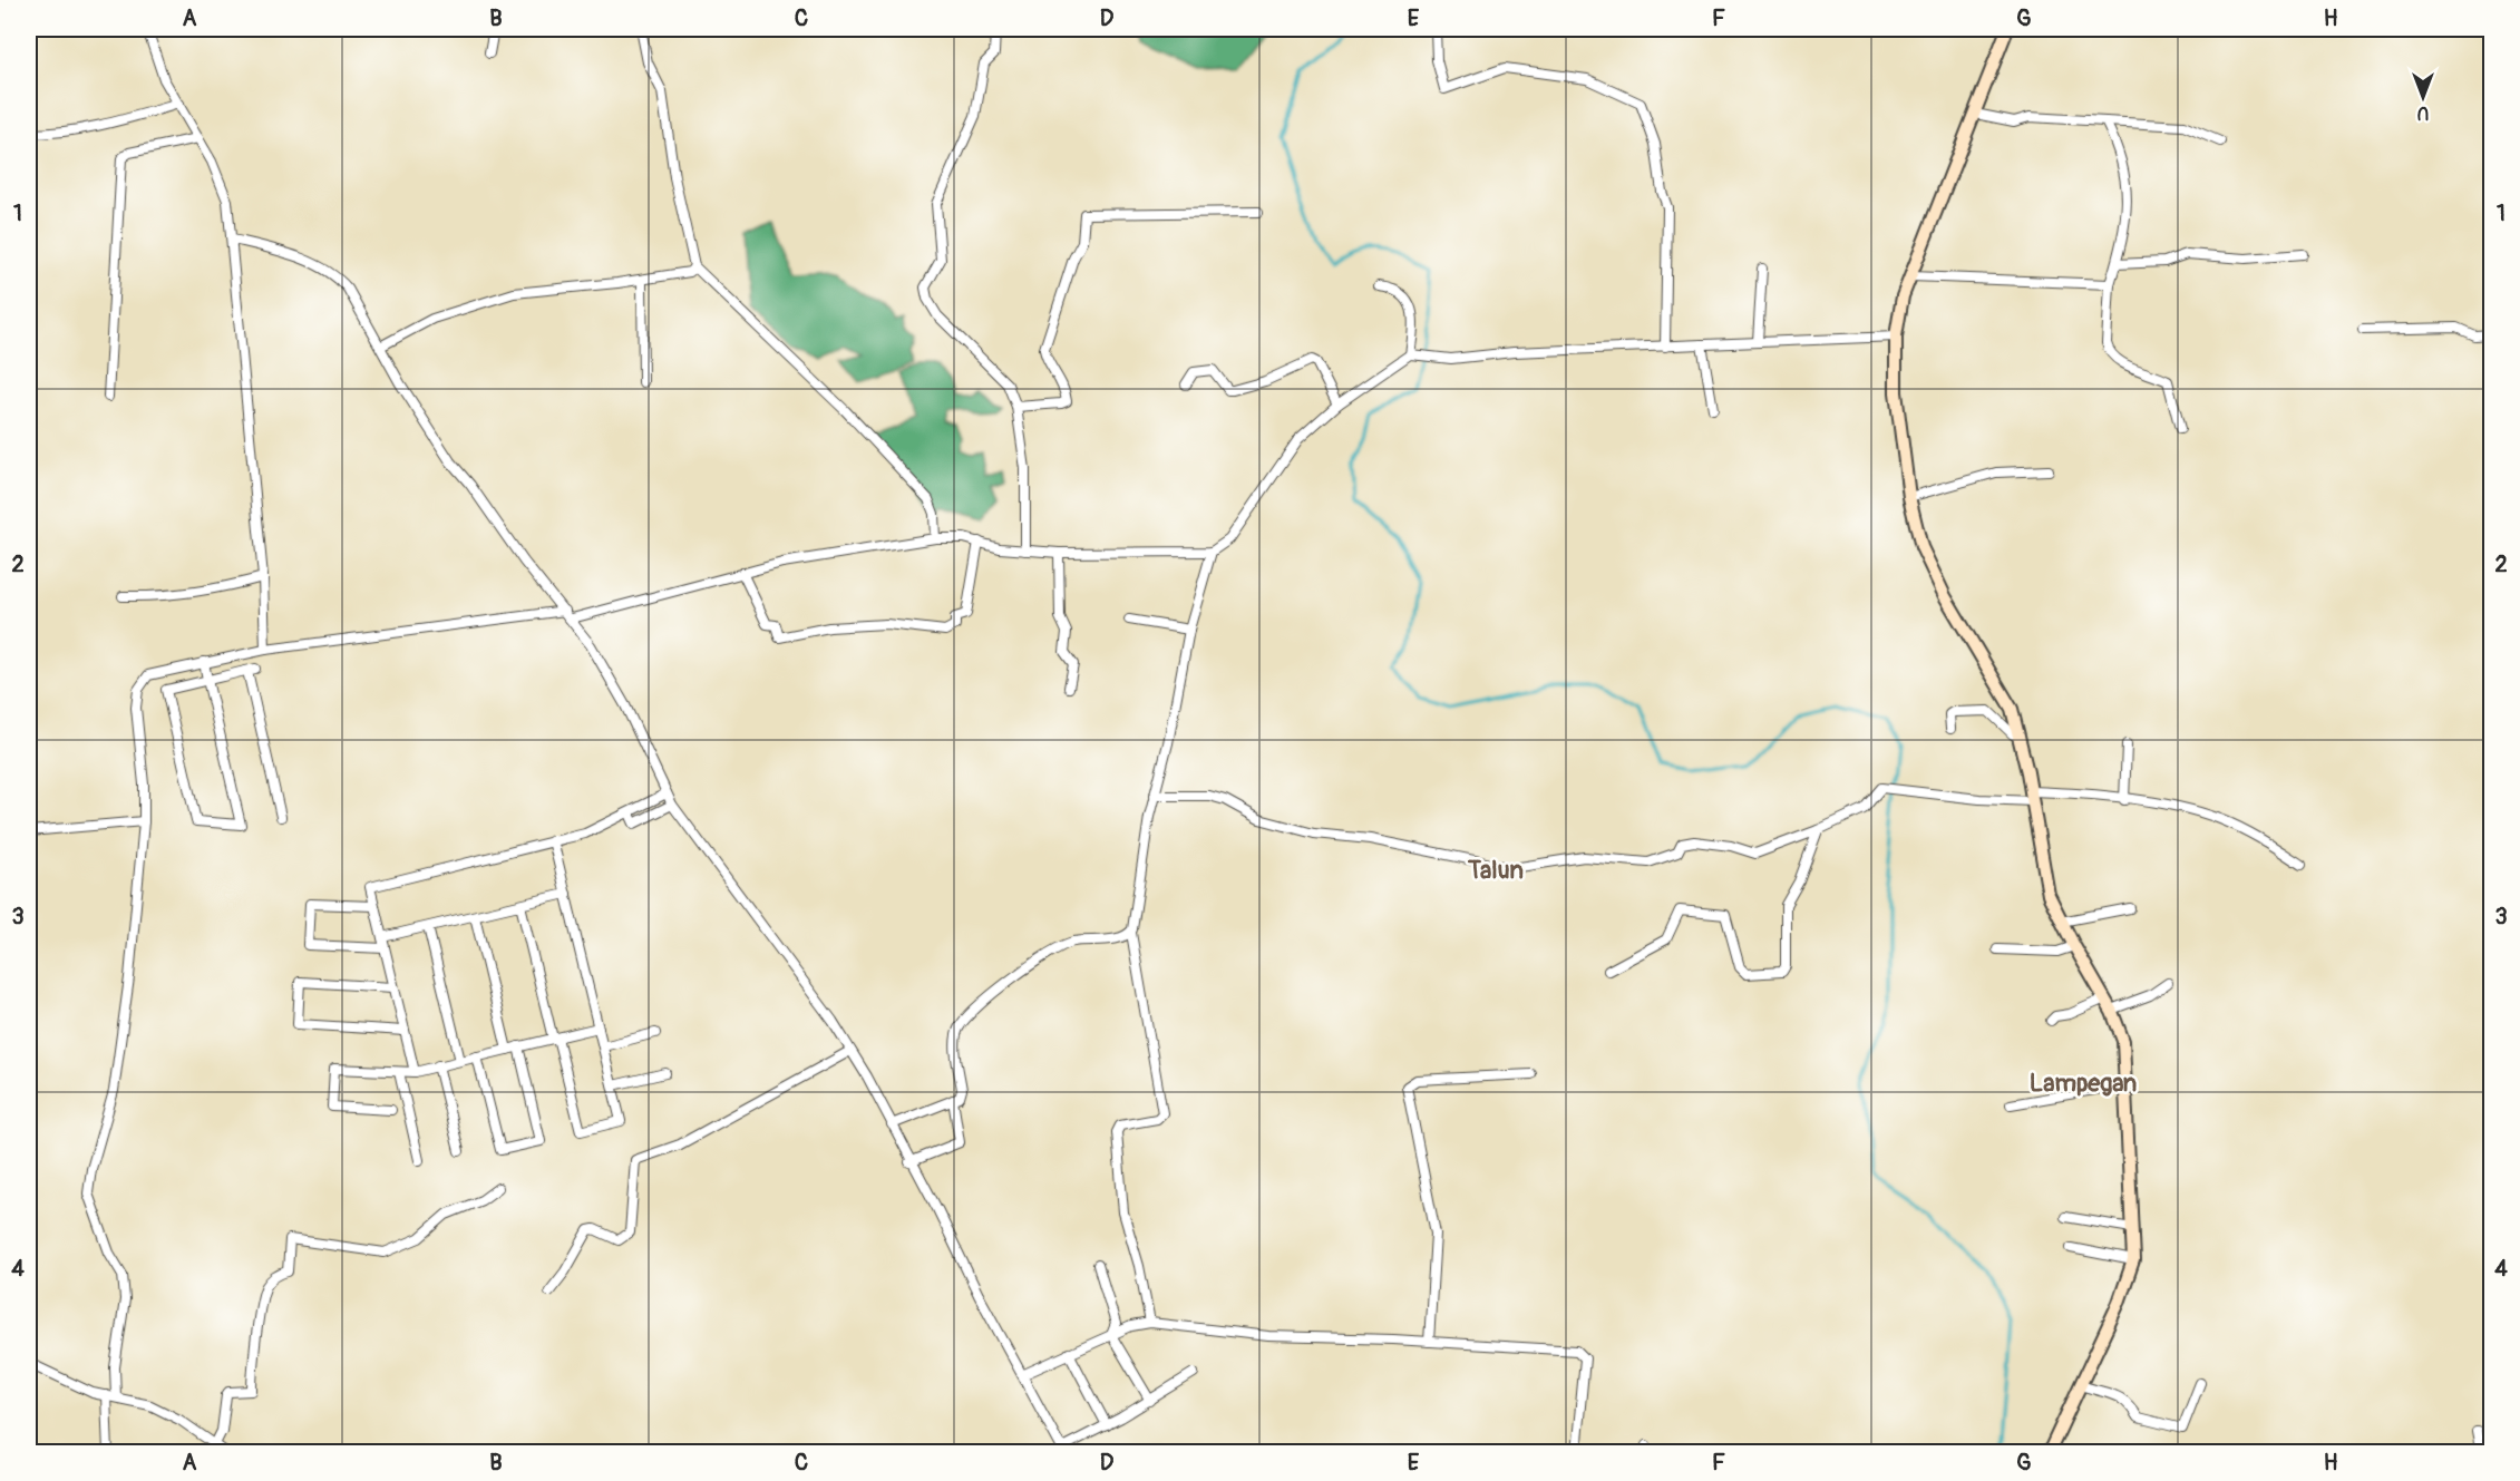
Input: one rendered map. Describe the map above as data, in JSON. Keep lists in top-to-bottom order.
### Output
{
  "districts": ["Talun", "Lampegan"],
  "north": "bottom",
  "grid": {
    "columns": [
      "A",
      "B",
      "C",
      "D",
      "E",
      "F",
      "G",
      "H"
    ],
    "rows": [
      "1",
      "2",
      "3",
      "4"
    ]
  }
}
